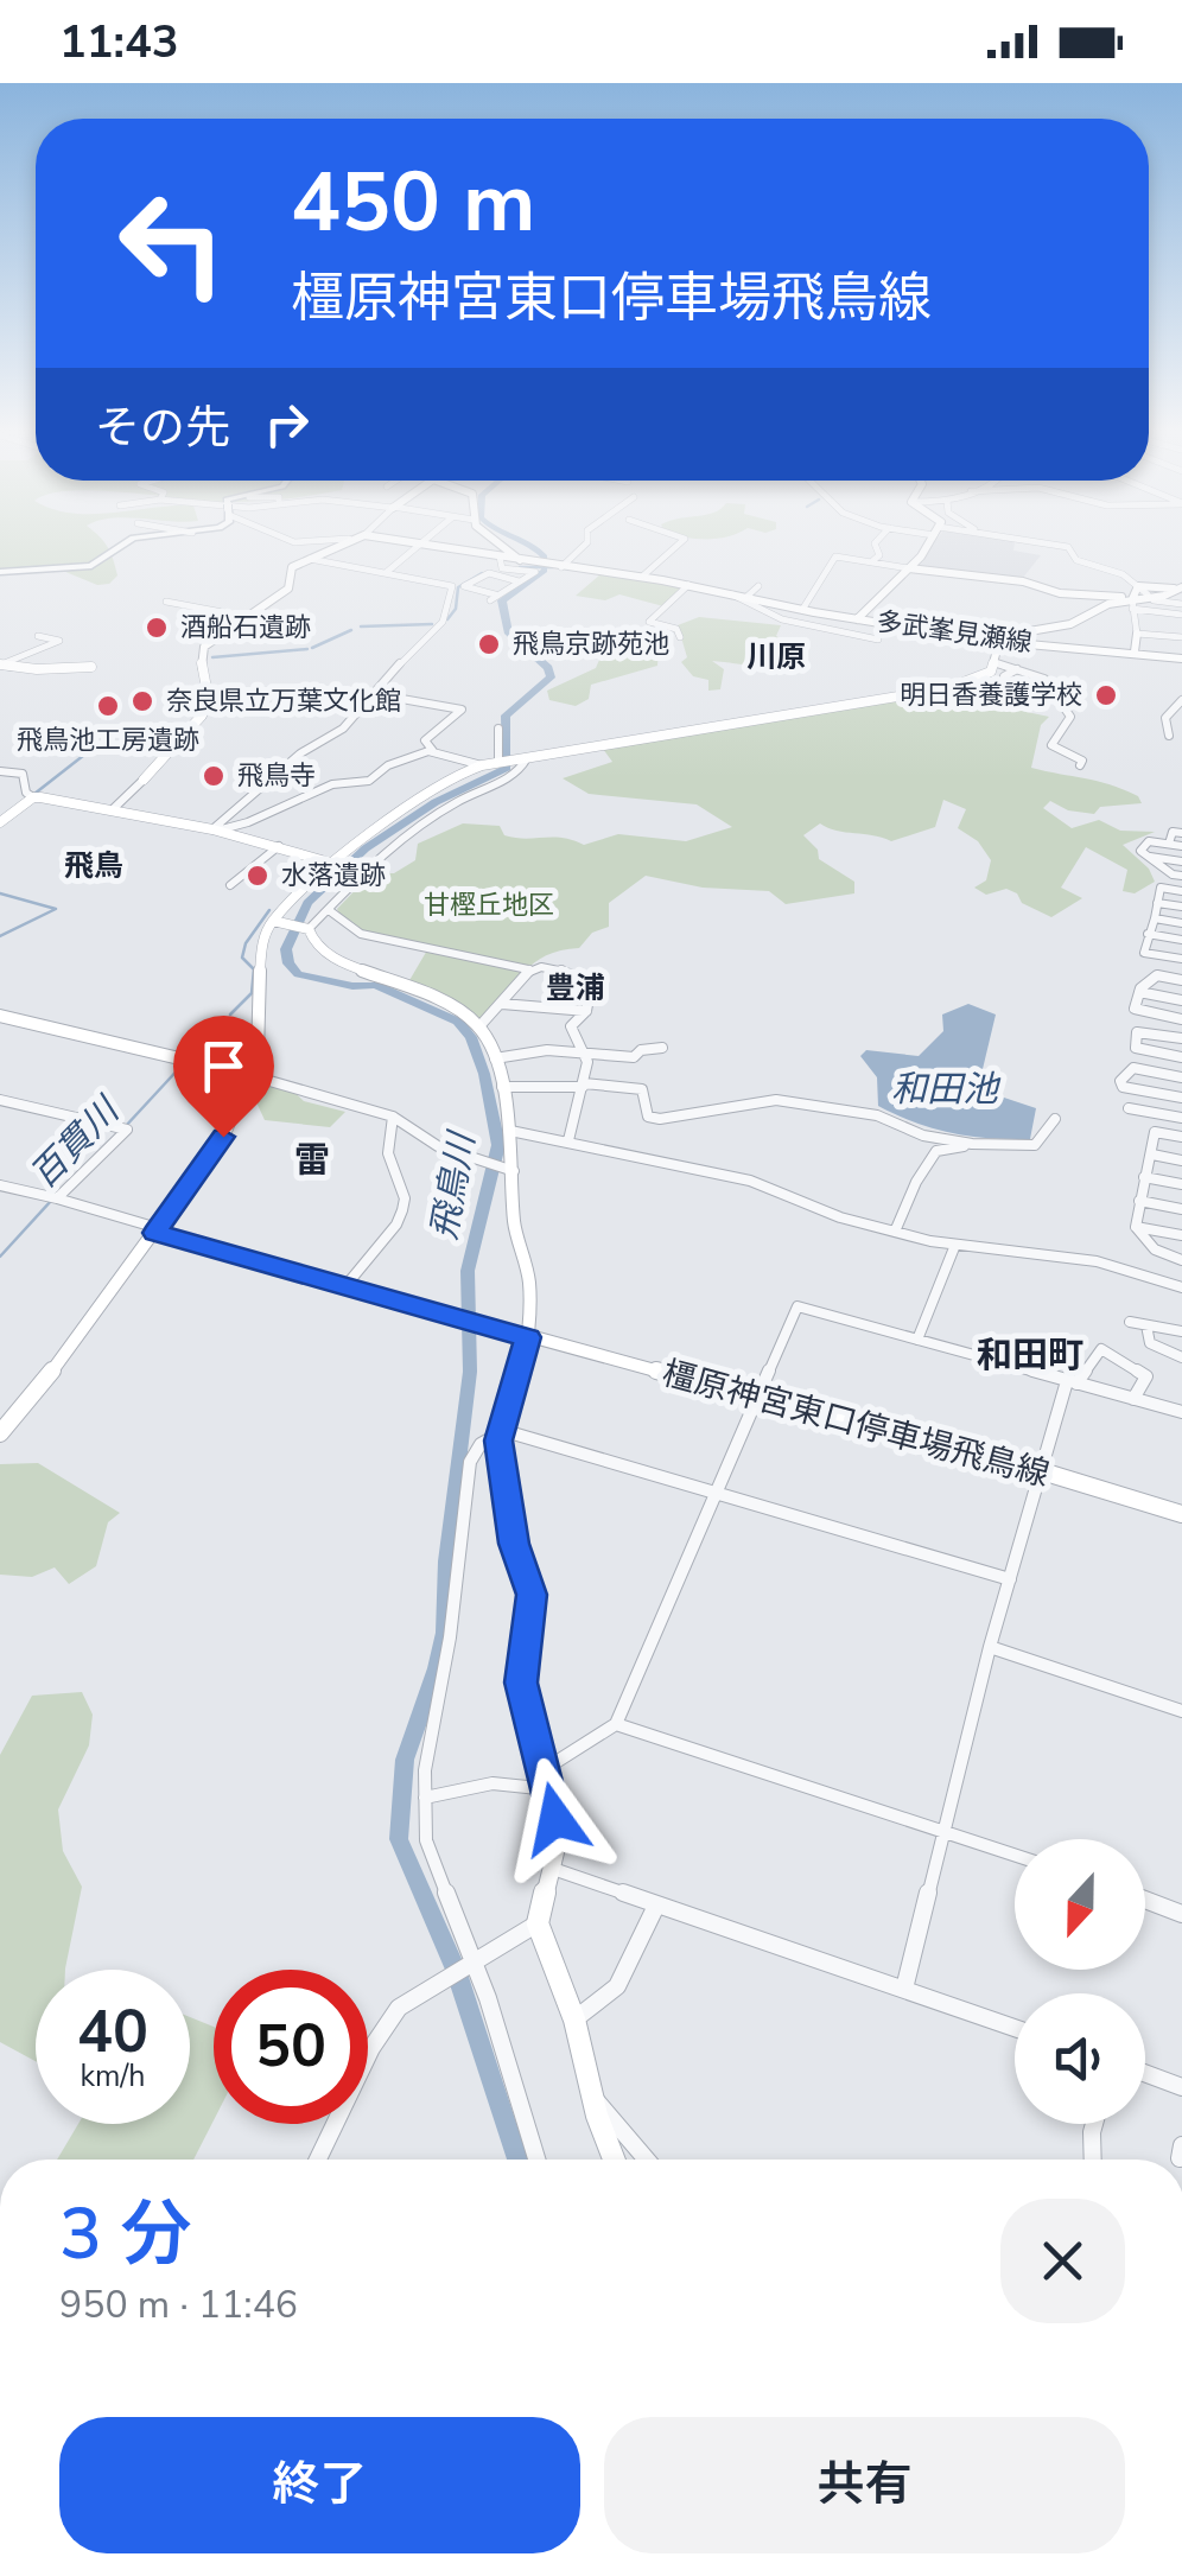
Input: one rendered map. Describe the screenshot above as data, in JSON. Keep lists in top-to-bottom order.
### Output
{
  "streets": {
    "main road": ["多武峯見瀬線", "橿原神宮東口停車場飛鳥線"]
  },
  "districts": [
    "川原",
    "飛鳥",
    "豊浦",
    "雷",
    "和田町"
  ],
  "water": ["和田池", "百貫川", "飛鳥川"],
  "parks": ["甘樫丘地区"],
  "places": [
    "酒船石遺跡",
    "飛鳥京跡苑池",
    "明日香養護学校",
    "奈良県立万葉文化館",
    "飛鳥池工房遺跡",
    "飛鳥寺",
    "水落遺跡"
  ],
  "north": "bottom",
  "page": {
    "status": "11:43",
    "turn": ["450 m", "橿原神宮東口停車場飛鳥線"],
    "then": "その先",
    "speed": "40 km/h",
    "limit": "50",
    "heading": ["3 分", "950 m · 11:46"],
    "buttons": ["終了", "共有"]
  }
}
